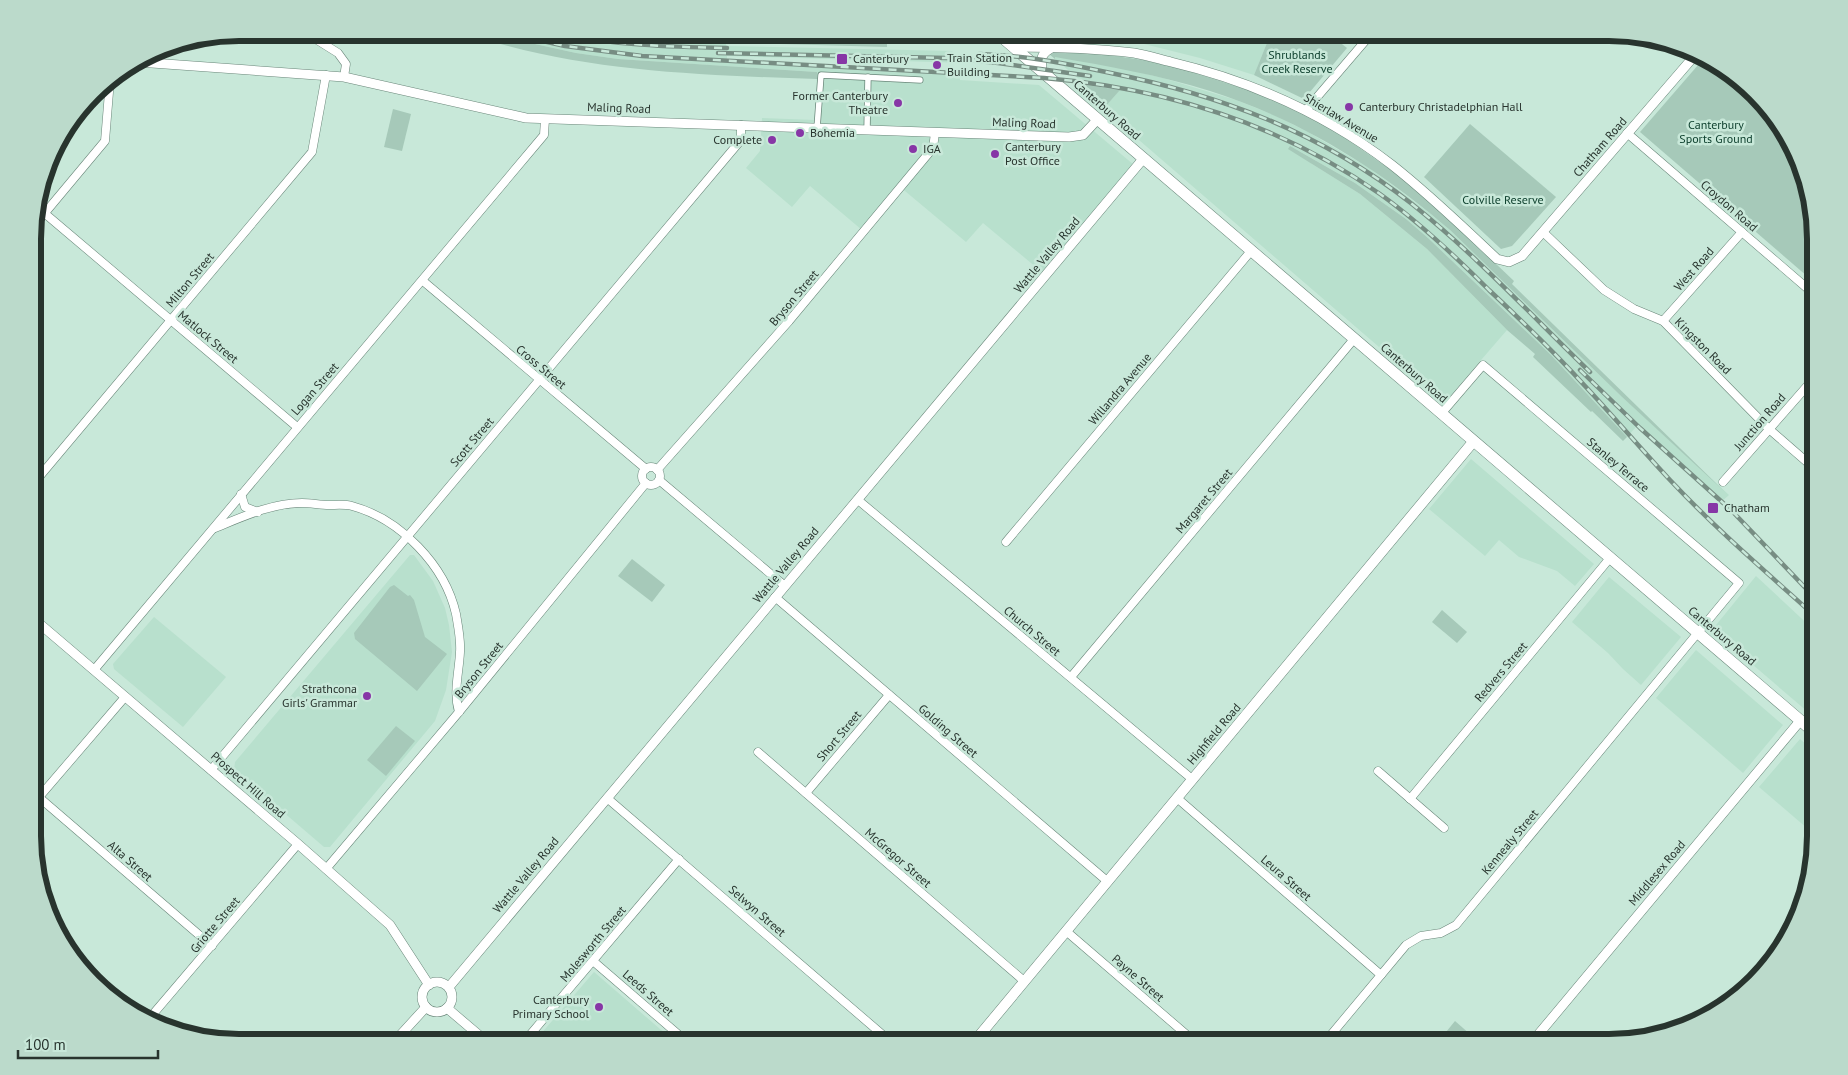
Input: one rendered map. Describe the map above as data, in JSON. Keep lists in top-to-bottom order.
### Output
{
  "streets": {
    "main road": ["Canterbury Road", "Highfield Road"],
    "street": [
      "Maling Road",
      "Shierlaw Avenue",
      "Chatham Road",
      "Croydon Road",
      "Wattle Valley Road",
      "West Road",
      "Milton Street",
      "Bryson Street",
      "Matlock Street",
      "Kingston Road",
      "Cross Street",
      "Logan Street",
      "Willandra Avenue",
      "Junction Road",
      "Scott Street",
      "Stanley Terrace",
      "Margaret Street",
      "Church Street",
      "Redvers Street",
      "Golding Street",
      "Short Street",
      "Prospect Hill Road",
      "Kennealy Street",
      "McGregor Street",
      "Alta Street",
      "Middlesex Road",
      "Leura Street",
      "Selwyn Street",
      "Griotte Street",
      "Molesworth Street",
      "Payne Street",
      "Leeds Street"
    ]
  },
  "crossings": [
    ["Maling Road", "Canterbury Road"],
    ["Maling Road", "Milton Street"],
    ["Maling Road", "Bryson Street"],
    ["Maling Road", "Logan Street"],
    ["Maling Road", "Scott Street"],
    ["Canterbury Road", "Shierlaw Avenue"],
    ["Canterbury Road", "Wattle Valley Road"],
    ["Canterbury Road", "Willandra Avenue"],
    ["Canterbury Road", "Stanley Terrace"],
    ["Canterbury Road", "Margaret Street"],
    ["Canterbury Road", "Redvers Street"],
    ["Canterbury Road", "Highfield Road"],
    ["Canterbury Road", "Kennealy Street"],
    ["Canterbury Road", "Middlesex Road"],
    ["Shierlaw Avenue", "Chatham Road"],
    ["Chatham Road", "Croydon Road"],
    ["Chatham Road", "Kingston Road"],
    ["Croydon Road", "West Road"],
    ["Wattle Valley Road", "Church Street"],
    ["Wattle Valley Road", "Golding Street"],
    ["Wattle Valley Road", "Prospect Hill Road"],
    ["Wattle Valley Road", "Selwyn Street"],
    ["West Road", "Kingston Road"],
    ["Milton Street", "Matlock Street"],
    ["Bryson Street", "Cross Street"],
    ["Bryson Street", "Prospect Hill Road"],
    ["Matlock Street", "Logan Street"],
    ["Kingston Road", "Junction Road"],
    ["Cross Street", "Logan Street"],
    ["Cross Street", "Scott Street"],
    ["Logan Street", "Prospect Hill Road"],
    ["Scott Street", "Prospect Hill Road"],
    ["Stanley Terrace", "Kennealy Street"],
    ["Margaret Street", "Church Street"],
    ["Church Street", "Highfield Road"],
    ["Golding Street", "Highfield Road"],
    ["Golding Street", "Short Street"],
    ["Highfield Road", "McGregor Street"],
    ["Highfield Road", "Leura Street"],
    ["Highfield Road", "Payne Street"],
    ["Short Street", "McGregor Street"],
    ["Prospect Hill Road", "Griotte Street"],
    ["Kennealy Street", "Leura Street"],
    ["Alta Street", "Griotte Street"],
    ["Selwyn Street", "Molesworth Street"],
    ["Molesworth Street", "Leeds Street"]
  ],
  "parks": ["Shrublands Creek Reserve", "Canterbury Sports Ground", "Colville Reserve"],
  "places": {
    "transit": ["Canterbury", "Chatham"],
    "other": [
      "Train Station Building",
      "Former Canterbury Theatre",
      "Canterbury Christadelphian Hall",
      "Bohemia",
      "Complete",
      "IGA",
      "Canterbury Post Office",
      "Strathcona Girls' Grammar",
      "Canterbury Primary School"
    ]
  },
  "scale_bar": "100 m"
}
